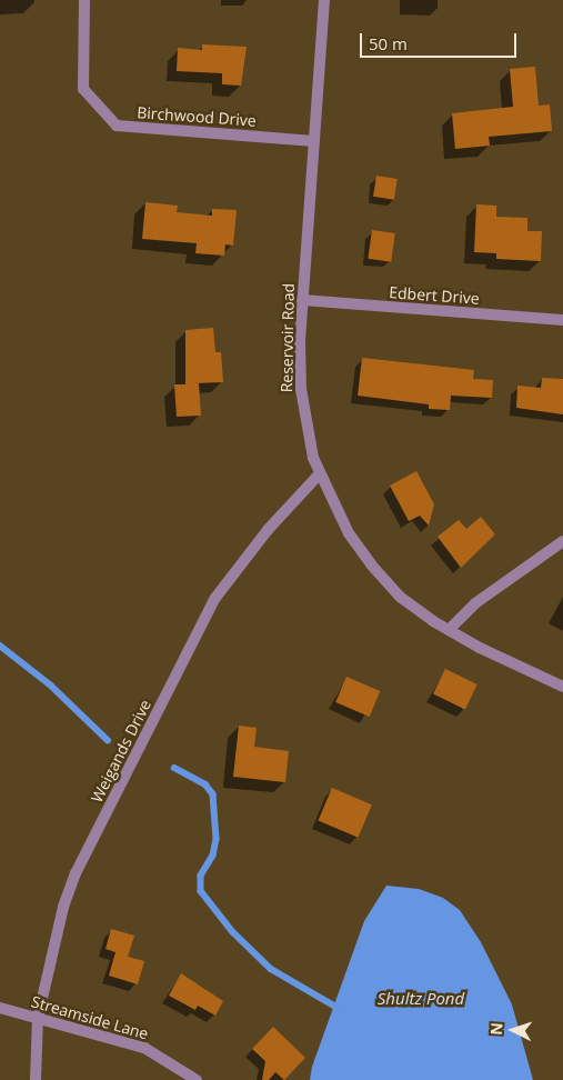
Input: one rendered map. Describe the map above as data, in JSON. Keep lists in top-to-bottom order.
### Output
{
  "streets": {
    "street": [
      "Birchwood Drive",
      "Edbert Drive",
      "Reservoir Road",
      "Weigands Drive",
      "Streamside Lane"
    ]
  },
  "crossings": [
    ["Birchwood Drive", "Reservoir Road"],
    ["Edbert Drive", "Reservoir Road"],
    ["Reservoir Road", "Weigands Drive"],
    ["Weigands Drive", "Streamside Lane"]
  ],
  "water": ["Shultz Pond"],
  "scale_bar": "50 m",
  "north": "left"
}
